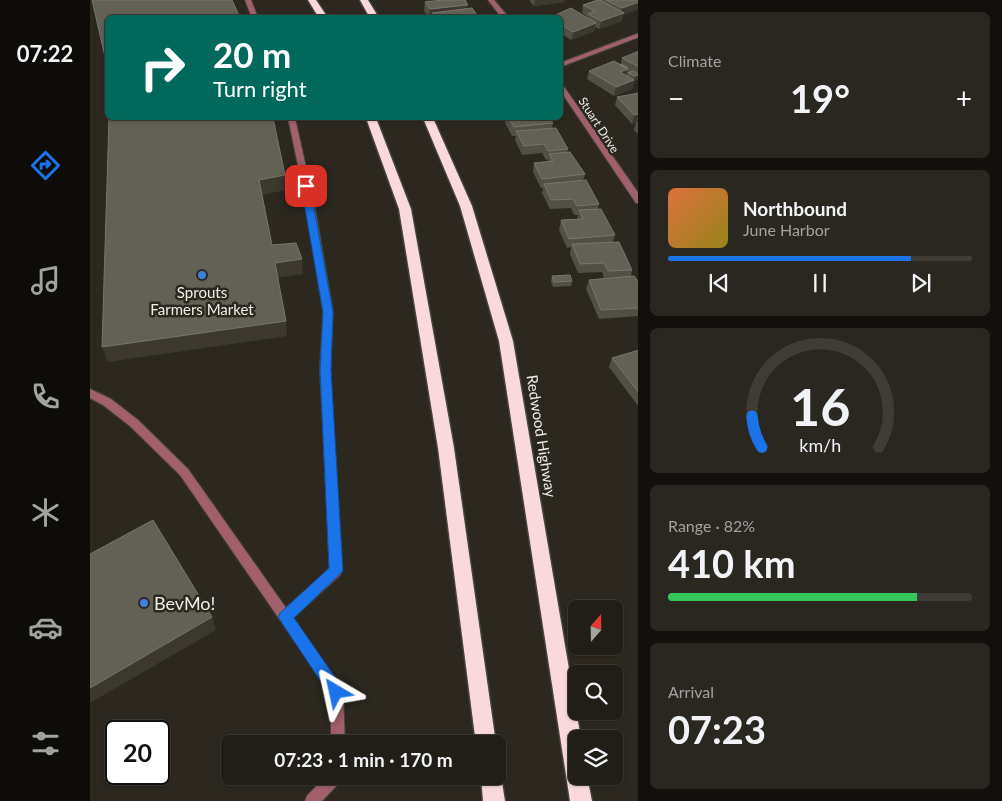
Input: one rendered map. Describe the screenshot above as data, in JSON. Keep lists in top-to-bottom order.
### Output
{
  "streets": {
    "highway": ["Redwood Highway"],
    "street": ["Stuart Drive"]
  },
  "places": ["Sprouts Farmers Market", "BevMo!"],
  "north": "top",
  "page": {
    "tabs": "07:22",
    "tile": [
      "Climate",
      ["Range · 82%", "410 km"],
      ["Arrival", "07:23"]
    ],
    "turn": ["20 m", "Turn right"],
    "heat": ["−", "19°", "+"],
    "song": ["Northbound", "June Harbor"],
    "limit": "20",
    "trip": "07:23 · 1 min · 170 m",
    "gauge": ["16", "km/h"]
  }
}
